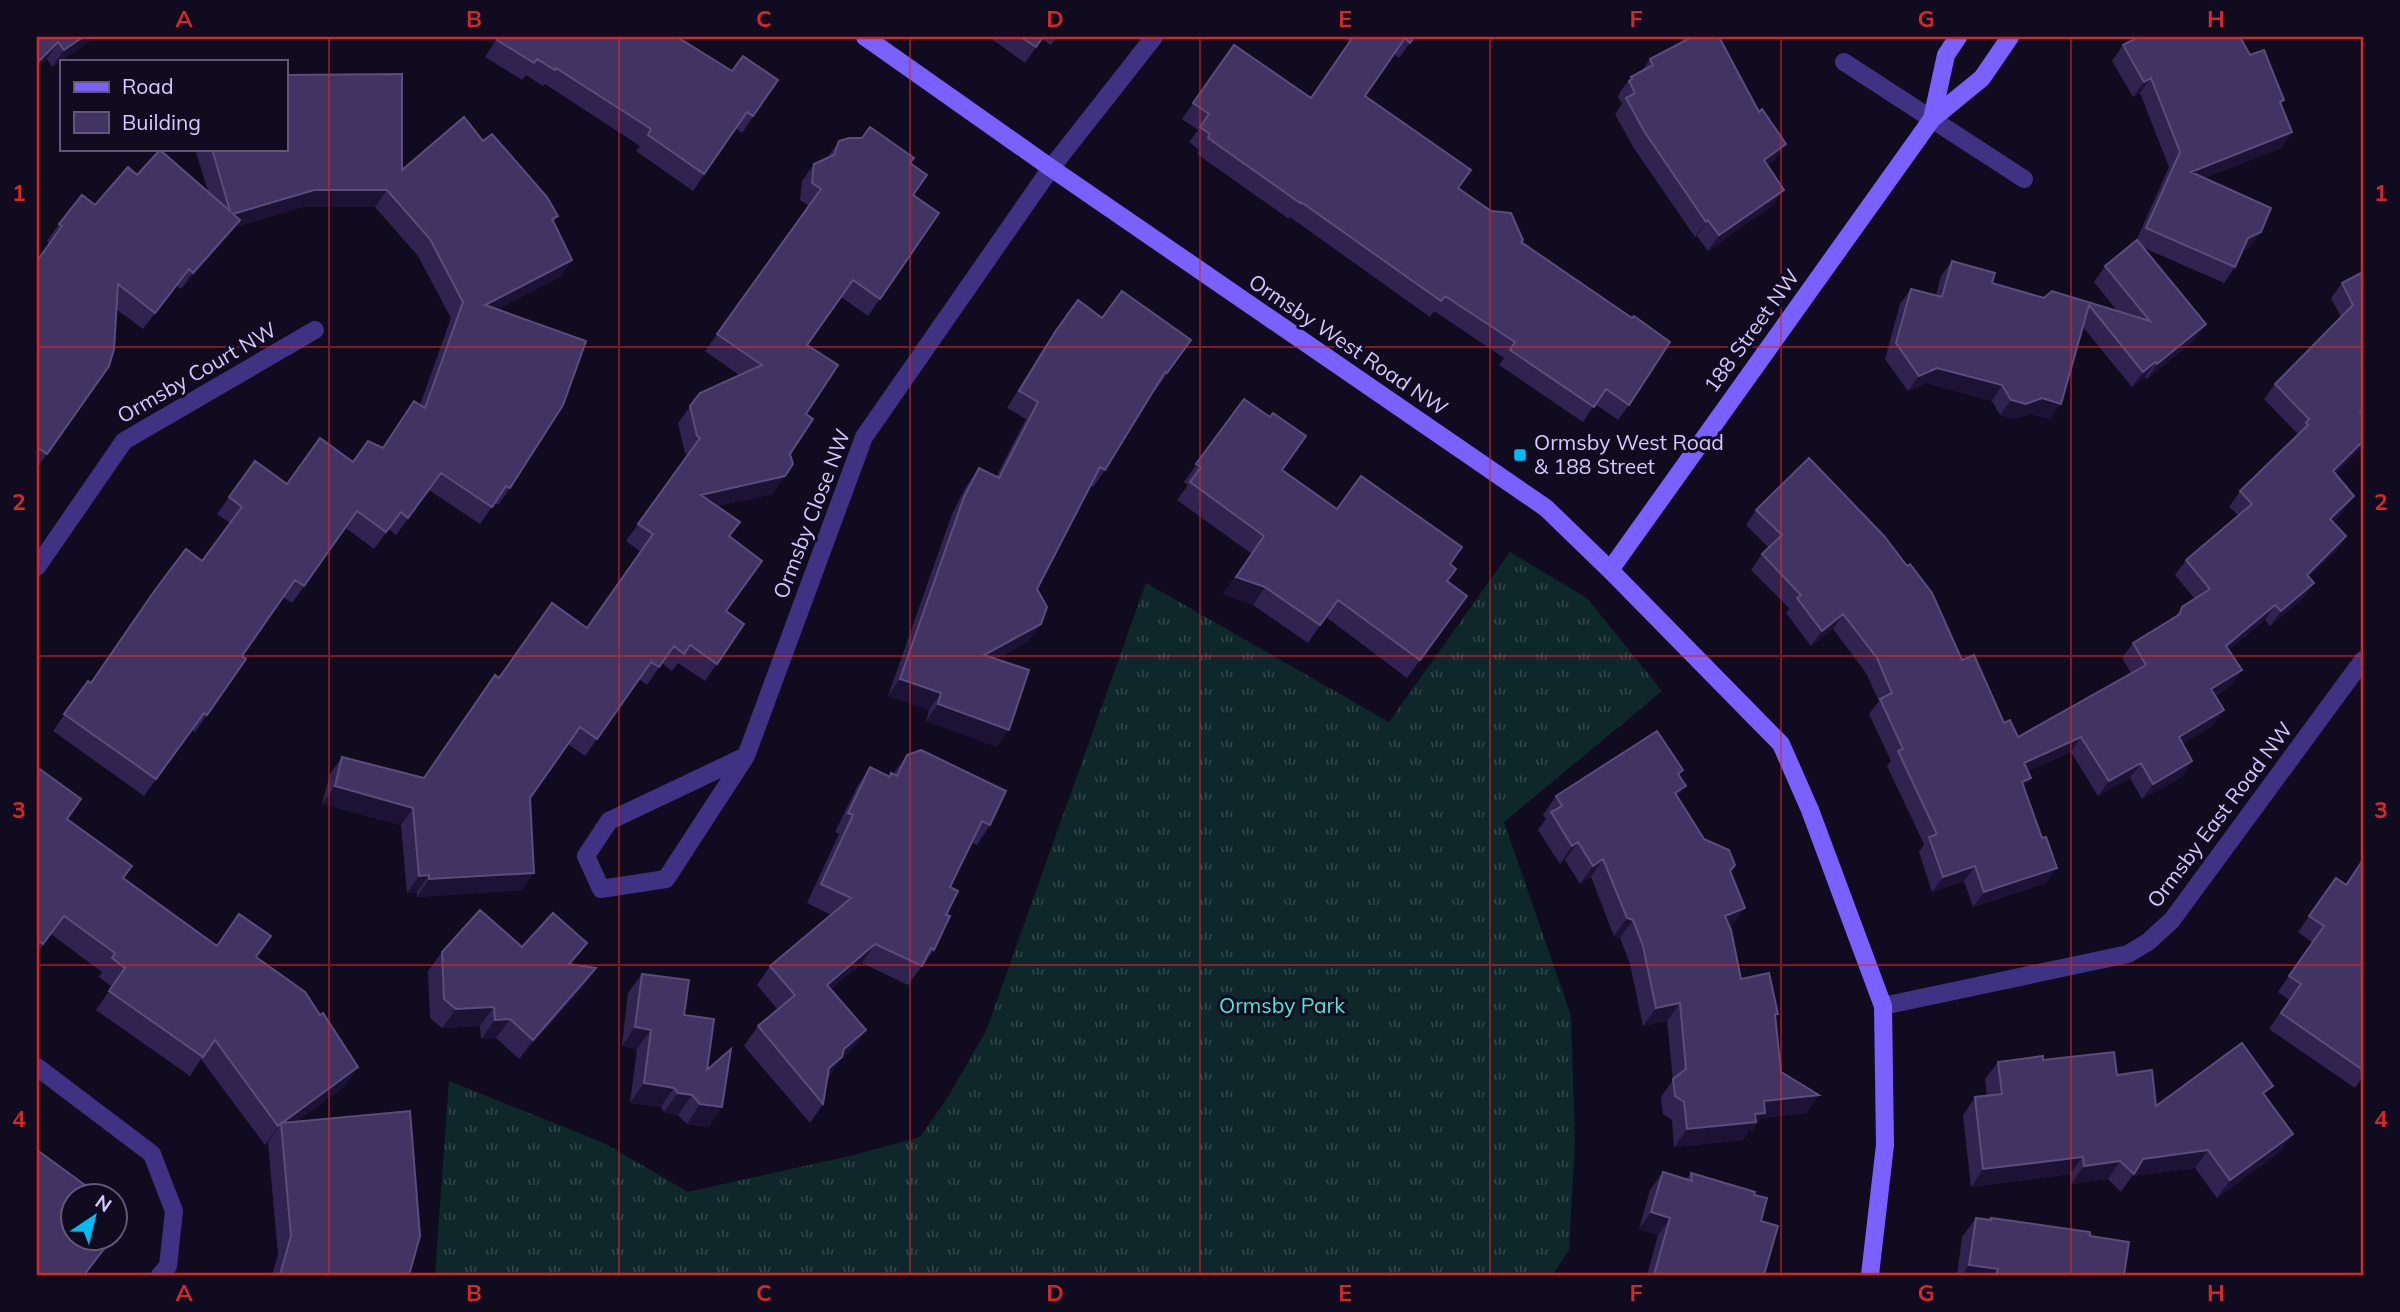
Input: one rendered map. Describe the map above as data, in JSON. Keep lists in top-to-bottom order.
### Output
{
  "streets": {
    "street": [
      "188 Street NW",
      "Ormsby West Road NW",
      "Ormsby Court NW",
      "Ormsby Close NW",
      "Ormsby East Road NW"
    ]
  },
  "crossings": [
    ["188 Street NW", "Ormsby West Road NW"],
    ["Ormsby West Road NW", "Ormsby Close NW"]
  ],
  "parks": ["Ormsby Park"],
  "places": {
    "transit": ["Ormsby West Road & 188 Street"]
  },
  "legend": ["Road", "Building"],
  "north": "top right",
  "grid": {
    "columns": [
      "A",
      "B",
      "C",
      "D",
      "E",
      "F",
      "G",
      "H"
    ],
    "rows": [
      "1",
      "2",
      "3",
      "4"
    ]
  }
}
